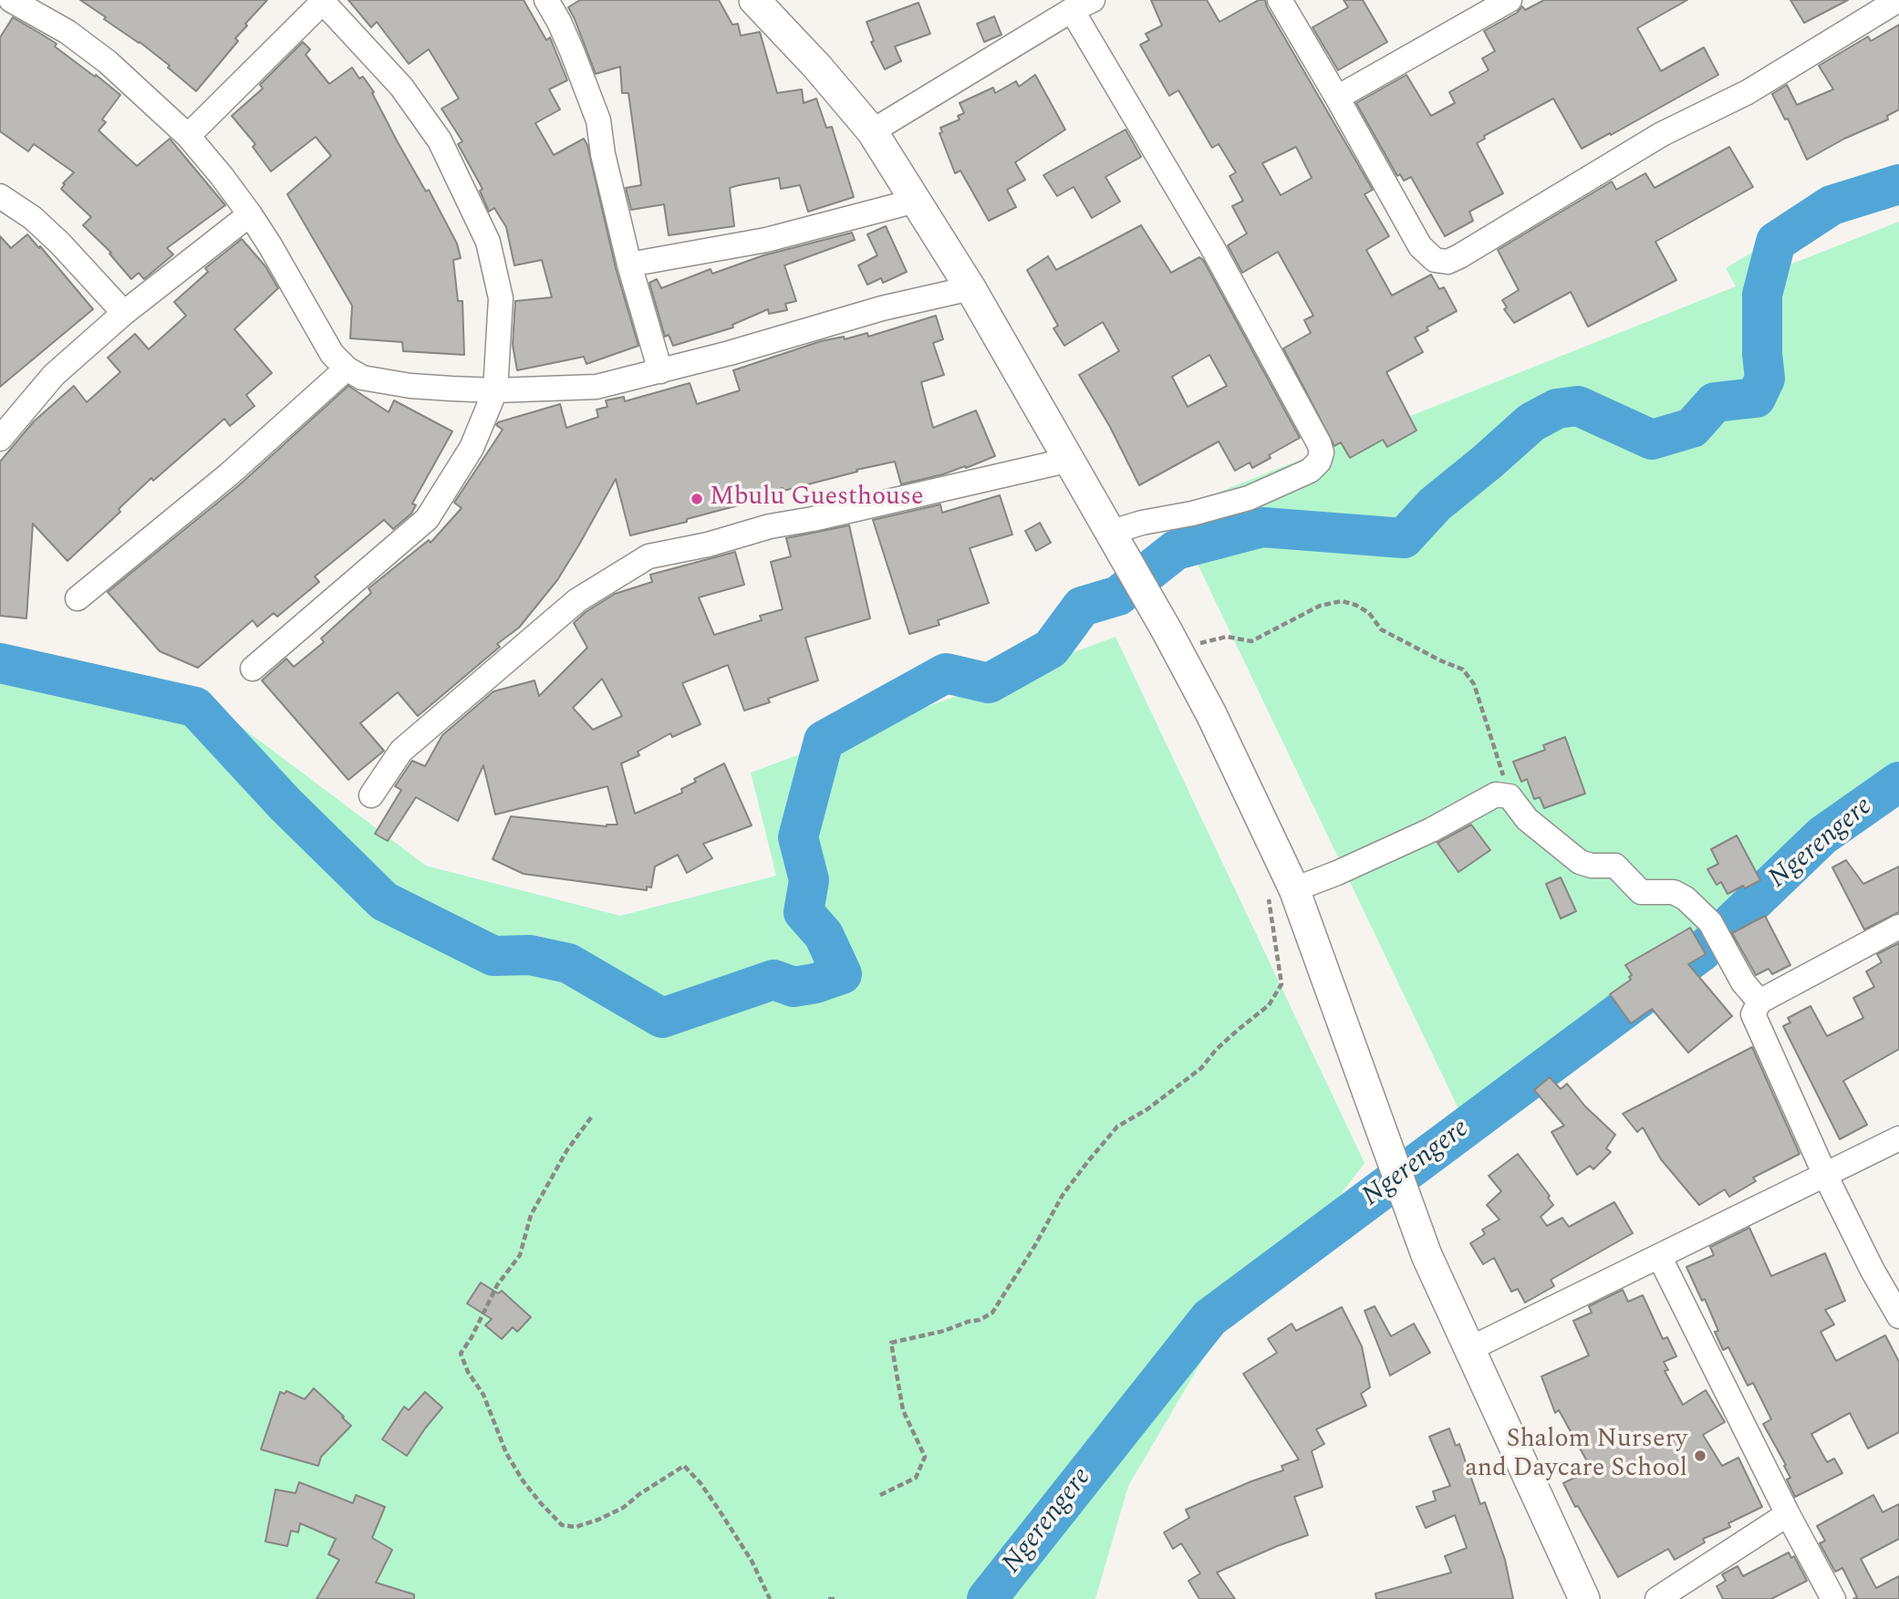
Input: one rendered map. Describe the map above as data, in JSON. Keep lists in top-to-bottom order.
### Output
{
  "water": ["Ngerengere"],
  "places": ["Mbulu Guesthouse", "Shalom Nursery and Daycare School"]
}
